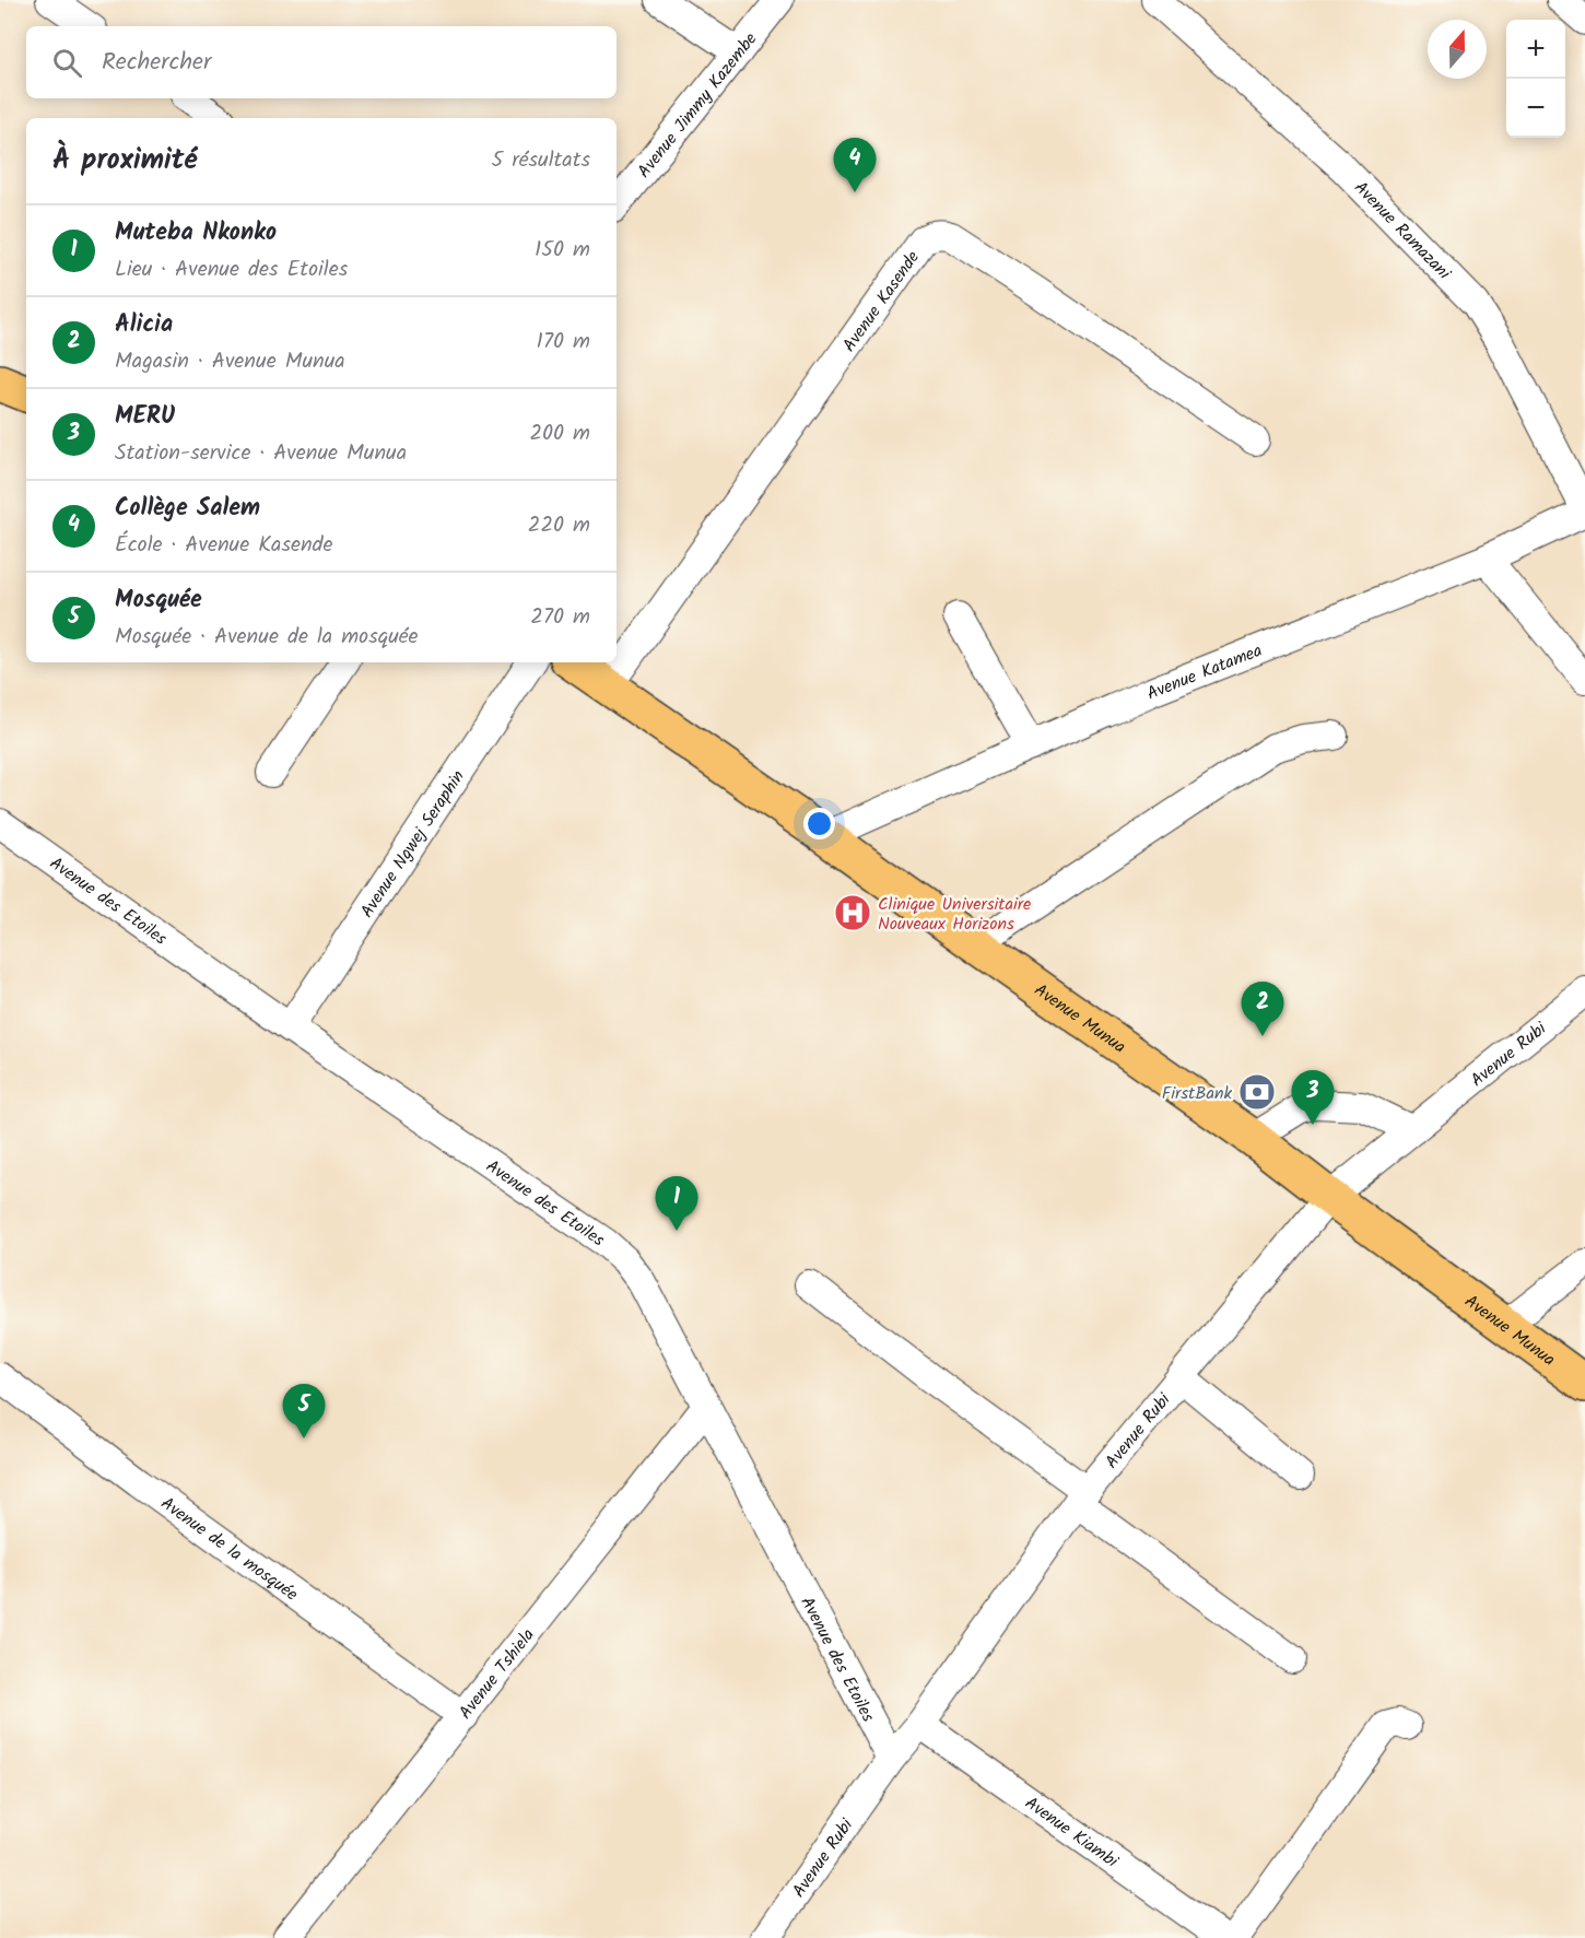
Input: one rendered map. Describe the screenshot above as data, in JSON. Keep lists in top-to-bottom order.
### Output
{
  "streets": {
    "main road": ["Avenue Munua"],
    "street": [
      "Avenue Jimmy Kazembe",
      "Avenue Ramazani",
      "Avenue Kasende",
      "Avenue Katamea",
      "Avenue Ngwej Seraphin",
      "Avenue des Etoiles",
      "Avenue Rubi",
      "Avenue de la mosquée",
      "Avenue Tshiela",
      "Avenue Kiambi"
    ]
  },
  "crossings": [
    ["Avenue Ramazani", "Avenue Katamea"],
    ["Avenue Kasende", "Avenue Munua"],
    ["Avenue Katamea", "Avenue Munua"],
    ["Avenue Ngwej Seraphin", "Avenue des Etoiles"],
    ["Avenue des Etoiles", "Avenue Rubi"],
    ["Avenue des Etoiles", "Avenue Tshiela"],
    ["Avenue Munua", "Avenue Rubi"],
    ["Avenue Rubi", "Avenue Kiambi"],
    ["Avenue de la mosquée", "Avenue Tshiela"]
  ],
  "places": {
    "hospital": ["Clinique Universitaire Nouveaux Horizons"],
    "bank": ["FirstBank"]
  },
  "north": "top",
  "page": {
    "map_buttons": ["+", "−"],
    "search": "Rechercher",
    "heading": ["À proximité", "5 résultats"],
    "pins": [
      "4",
      "2",
      "3",
      "1",
      "5"
    ],
    "list": [
      {
        "mark": "1",
        "name": "Muteba Nkonko",
        "note": "Lieu · Avenue des Etoiles",
        "value": "150 m"
      },
      {
        "mark": "2",
        "name": "Alicia",
        "note": "Magasin · Avenue Munua",
        "value": "170 m"
      },
      {
        "mark": "3",
        "name": "MERU",
        "note": "Station-service · Avenue Munua",
        "value": "200 m"
      },
      {
        "mark": "4",
        "name": "Collège Salem",
        "note": "École · Avenue Kasende",
        "value": "220 m"
      },
      {
        "mark": "5",
        "name": "Mosquée",
        "note": "Mosquée · Avenue de la mosquée",
        "value": "270 m"
      }
    ]
  }
}
